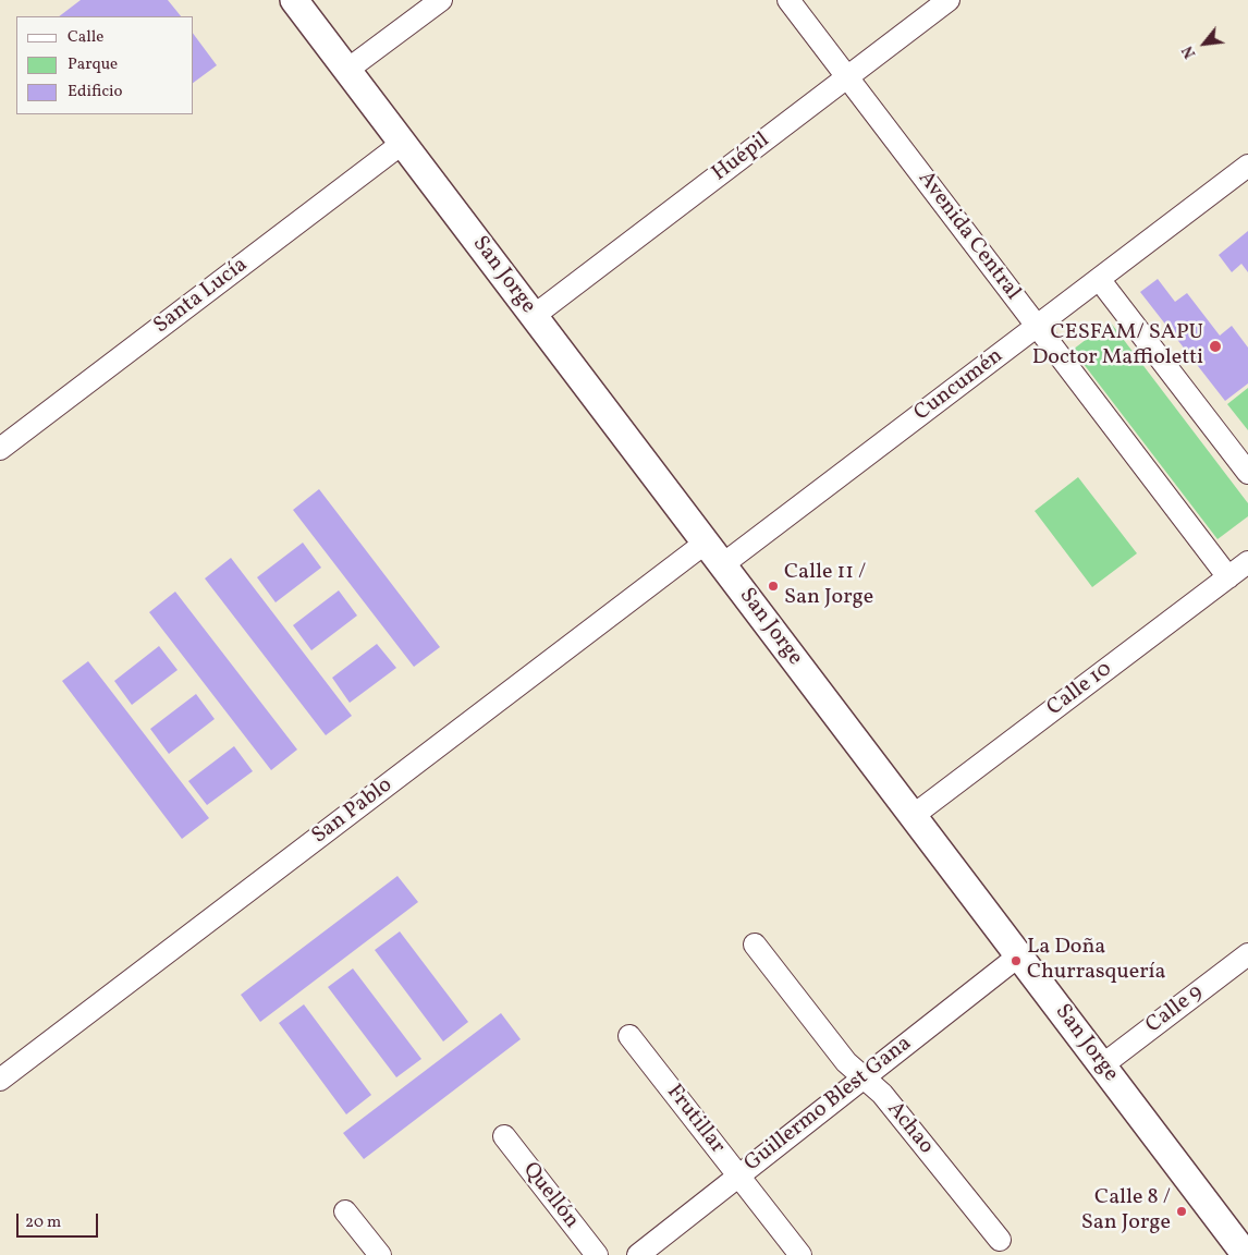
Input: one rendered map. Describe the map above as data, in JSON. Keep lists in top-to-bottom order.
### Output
{
  "streets": {
    "street": [
      "Huépil",
      "Avenida Central",
      "San Jorge",
      "Santa Lucía",
      "Cuncumén",
      "Calle 10",
      "San Pablo",
      "Calle 9",
      "Guillermo Blest Gana",
      "Frutillar",
      "Achao",
      "Quellón"
    ]
  },
  "crossings": [
    ["Huépil", "Avenida Central"],
    ["Huépil", "San Jorge"],
    ["Avenida Central", "Cuncumén"],
    ["Avenida Central", "Calle 10"],
    ["San Jorge", "Santa Lucía"],
    ["San Jorge", "Cuncumén"],
    ["San Jorge", "Calle 10"],
    ["San Jorge", "San Pablo"],
    ["San Jorge", "Calle 9"],
    ["San Jorge", "Guillermo Blest Gana"],
    ["Guillermo Blest Gana", "Frutillar"],
    ["Guillermo Blest Gana", "Achao"]
  ],
  "places": [
    "CESFAM/ SAPU Doctor Maffioletti",
    "Calle 11 / San Jorge",
    "La Doña Churrasquería",
    "Calle 8 / San Jorge"
  ],
  "legend": ["Calle", "Parque", "Edificio"],
  "scale_bar": "20 m",
  "north": "bottom left"
}
